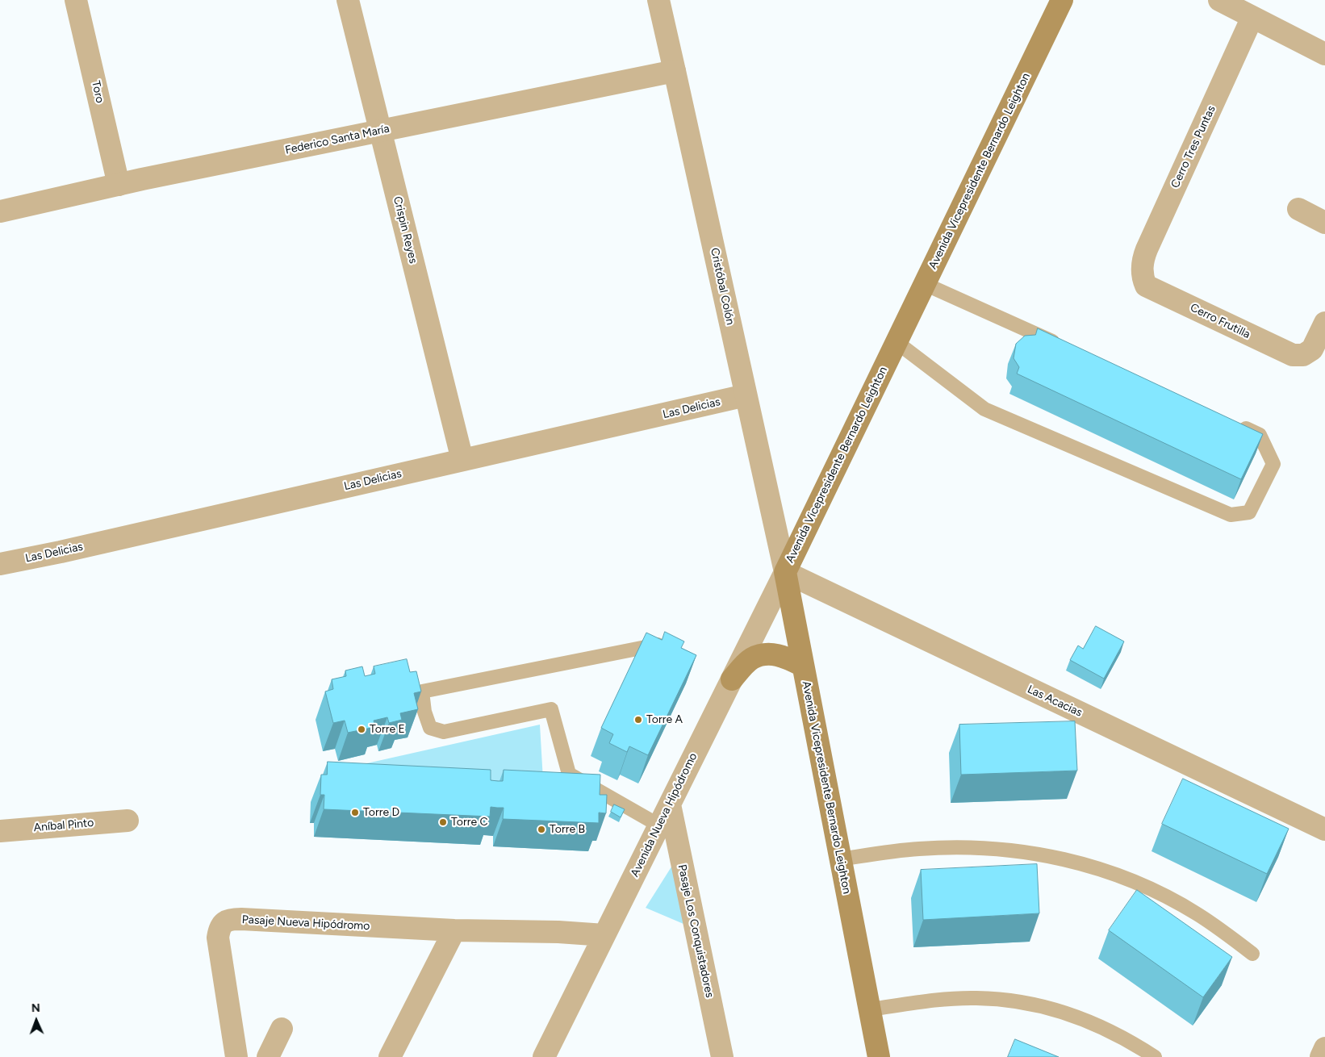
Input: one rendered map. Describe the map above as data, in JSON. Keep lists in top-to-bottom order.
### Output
{
  "streets": {
    "main road": ["Avenida Vicepresidente Bernardo Leighton"],
    "street": [
      "Toro",
      "Federico Santa María",
      "Cerro Tres Puntas",
      "Crispin Reyes",
      "Cristóbal Colón",
      "Cerro Frutilla",
      "Las Delicias",
      "Las Acacias",
      "Avenida Nueva Hipódromo",
      "Aníbal Pinto",
      "Pasaje Nueva Hipódromo",
      "Pasaje Los Conquistadores"
    ]
  },
  "crossings": [
    ["Toro", "Federico Santa María"],
    ["Federico Santa María", "Crispin Reyes"],
    ["Federico Santa María", "Cristóbal Colón"],
    ["Cerro Tres Puntas", "Cerro Frutilla"],
    ["Avenida Vicepresidente Bernardo Leighton", "Cristóbal Colón"],
    ["Avenida Vicepresidente Bernardo Leighton", "Las Acacias"],
    ["Avenida Vicepresidente Bernardo Leighton", "Avenida Nueva Hipódromo"],
    ["Crispin Reyes", "Las Delicias"],
    ["Cristóbal Colón", "Las Delicias"],
    ["Cristóbal Colón", "Las Acacias"],
    ["Cristóbal Colón", "Avenida Nueva Hipódromo"],
    ["Las Acacias", "Avenida Nueva Hipódromo"],
    ["Avenida Nueva Hipódromo", "Pasaje Nueva Hipódromo"],
    ["Avenida Nueva Hipódromo", "Pasaje Los Conquistadores"]
  ],
  "places": [
    "Torre A",
    "Torre E",
    "Torre D",
    "Torre C",
    "Torre B"
  ],
  "north": "top"
}
